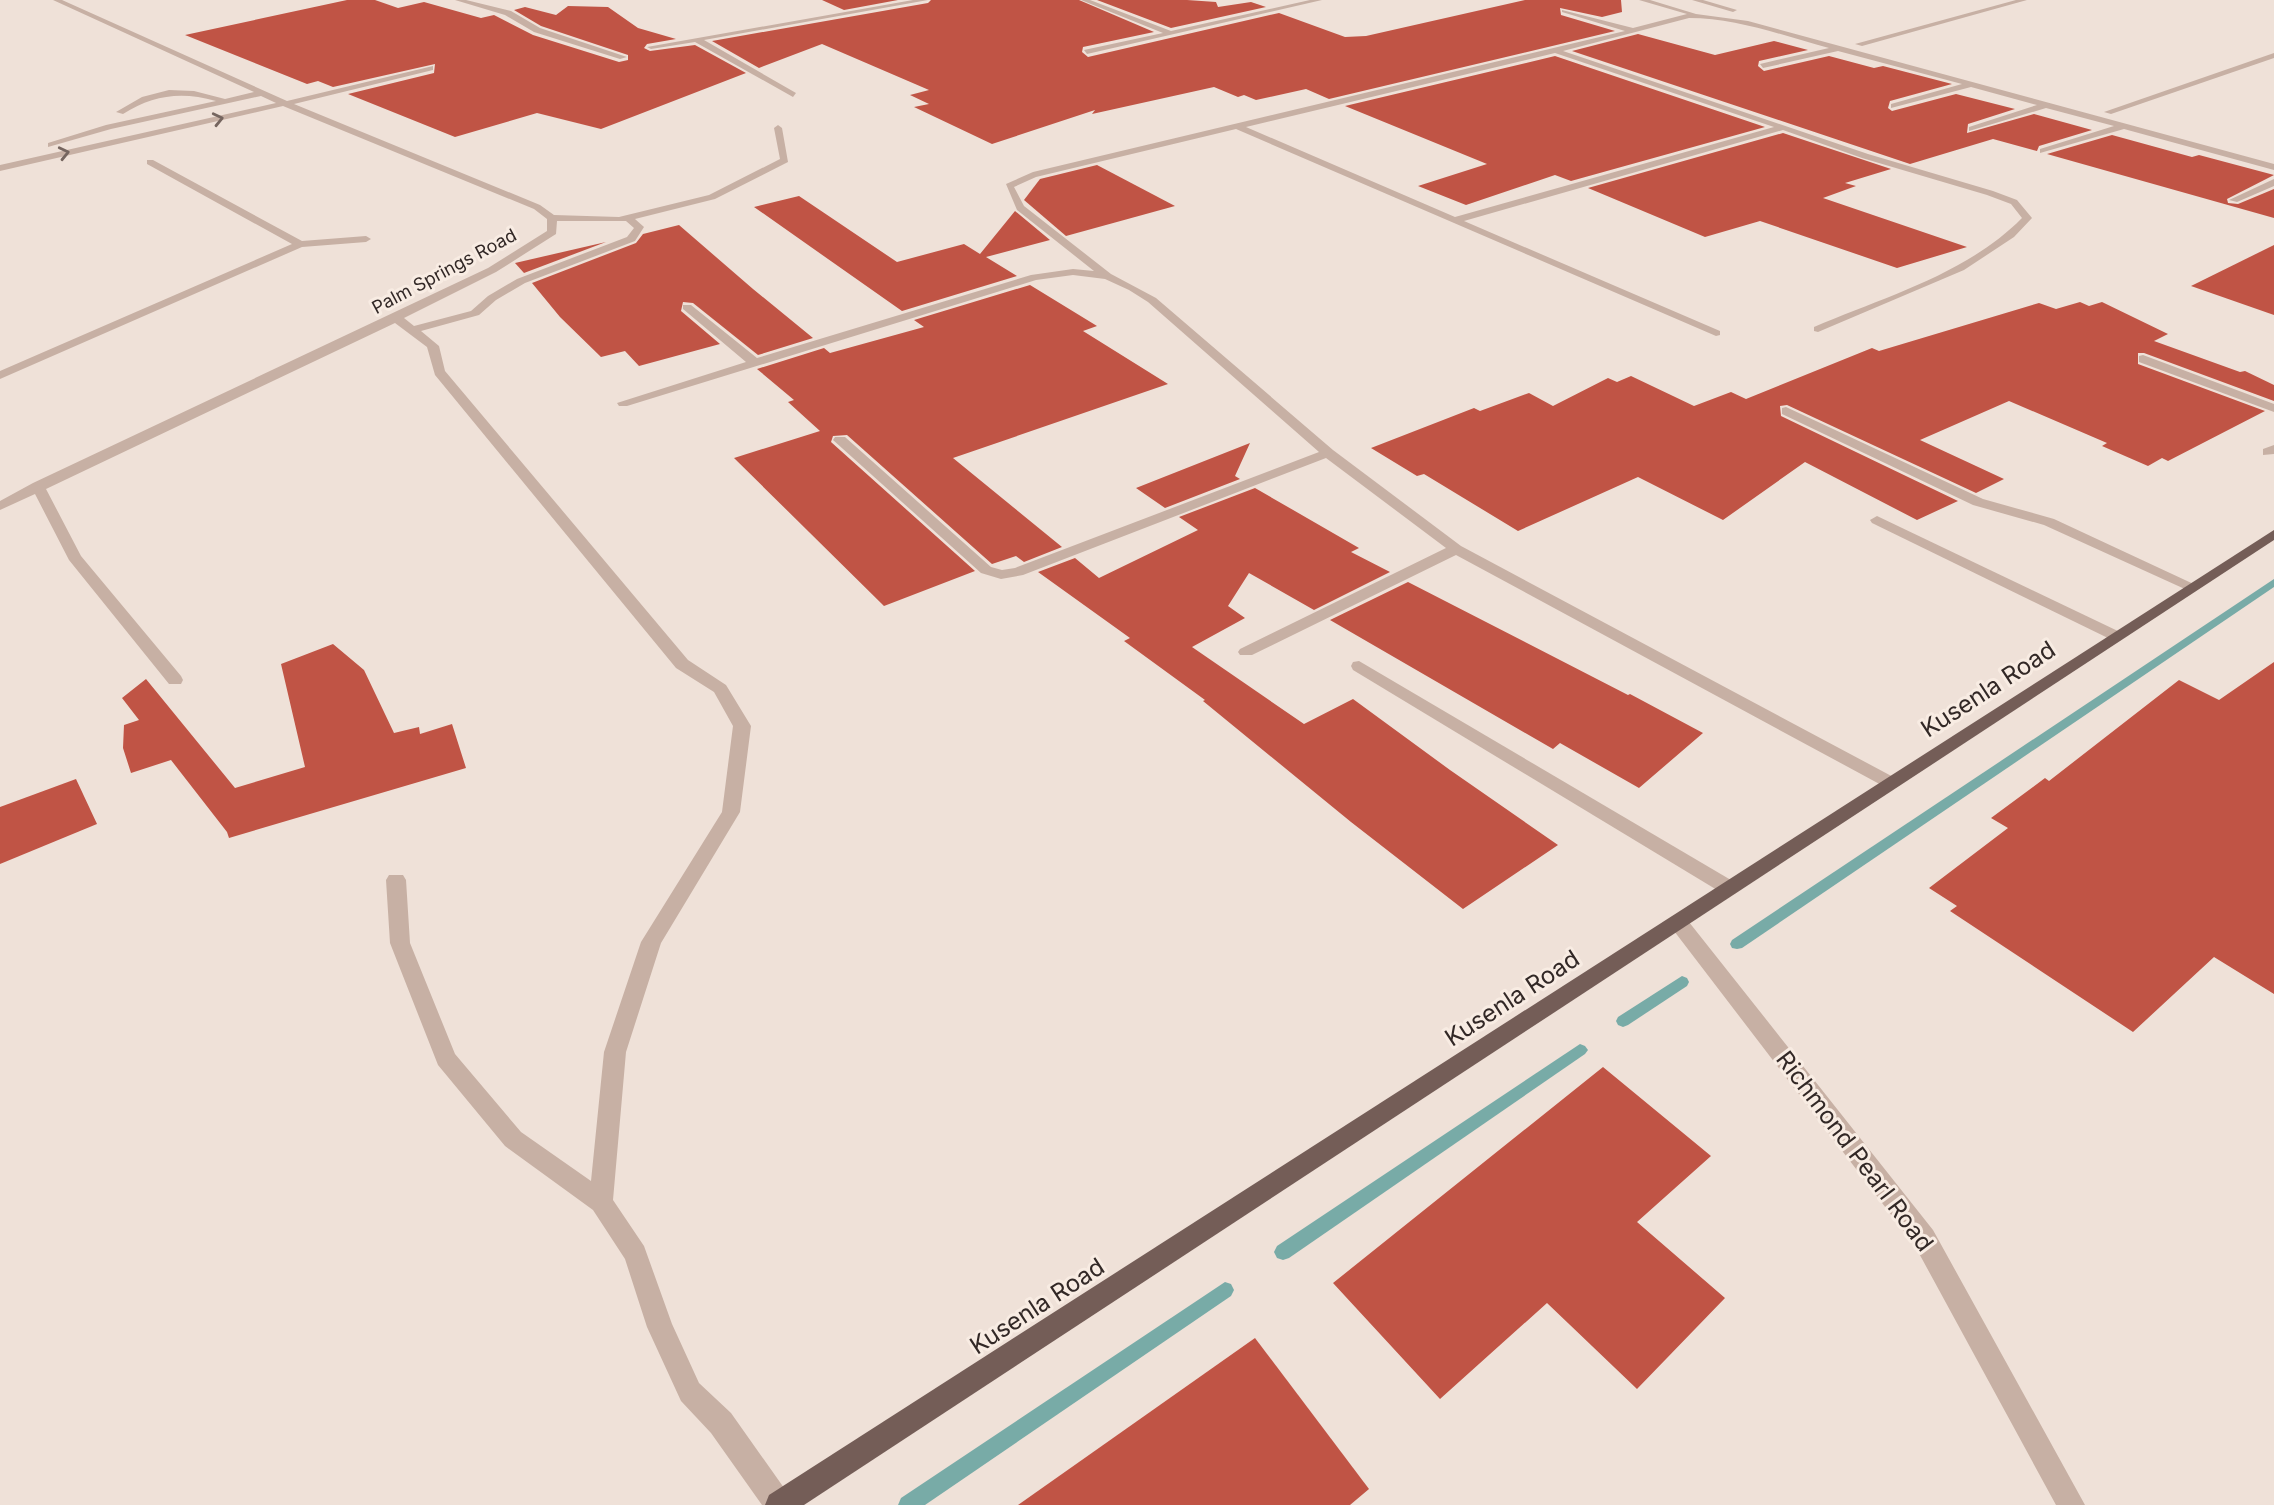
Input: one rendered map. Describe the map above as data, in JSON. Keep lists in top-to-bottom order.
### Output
{
  "streets": {
    "main road": ["Kusenla Road"],
    "street": ["Palm Springs Road", "Richmond Pearl Road"]
  },
  "crossings": [
    ["Kusenla Road", "Richmond Pearl Road"]
  ]
}
